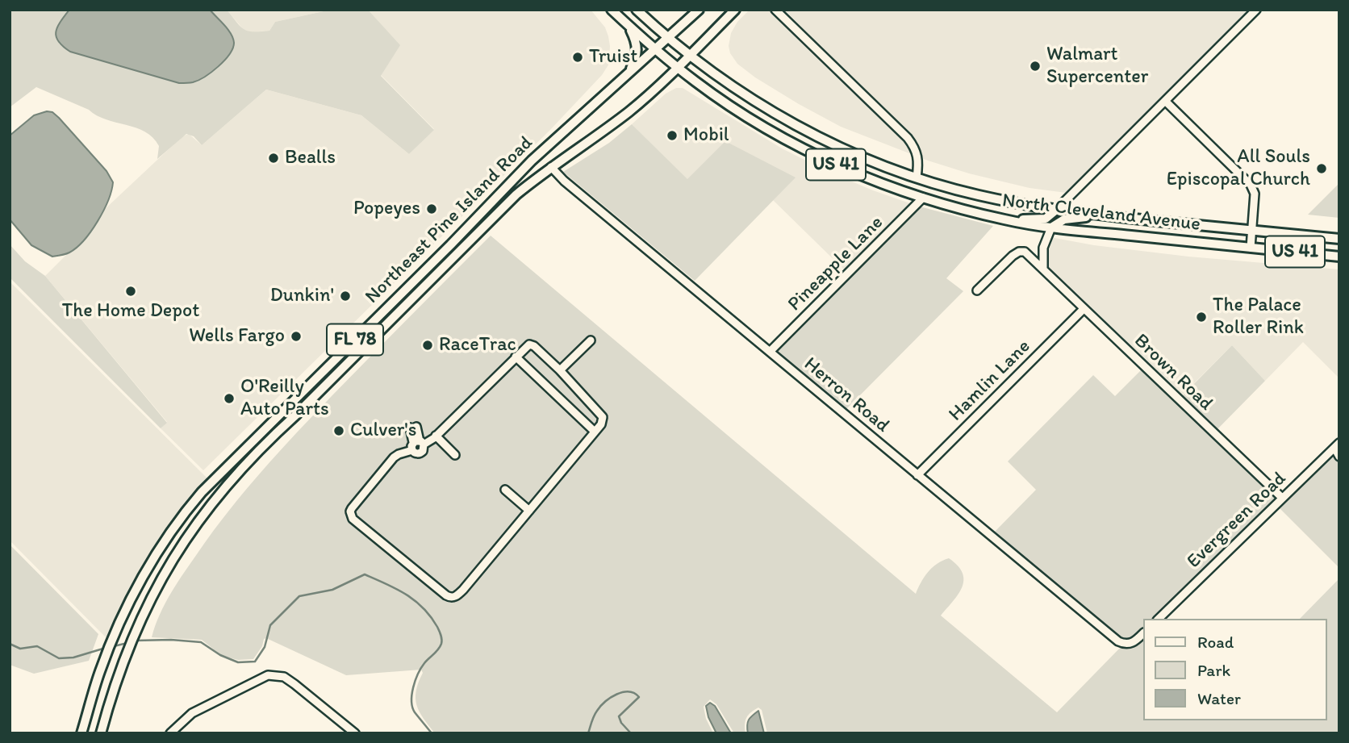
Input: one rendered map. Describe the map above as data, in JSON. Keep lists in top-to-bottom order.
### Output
{
  "streets": {
    "main road": [
      "US 41",
      "North Cleveland Avenue",
      "Northeast Pine Island Road",
      "FL 78"
    ],
    "street": [
      "Pineapple Lane",
      "Brown Road",
      "Hamlin Lane",
      "Herron Road",
      "Evergreen Road"
    ]
  },
  "crossings": [
    ["North Cleveland Avenue", "Northeast Pine Island Road"],
    ["North Cleveland Avenue", "Pineapple Lane"],
    ["North Cleveland Avenue", "FL 78"],
    ["Northeast Pine Island Road", "FL 78"],
    ["Northeast Pine Island Road", "Herron Road"],
    ["Pineapple Lane", "Herron Road"],
    ["Brown Road", "Hamlin Lane"],
    ["Brown Road", "Evergreen Road"],
    ["Hamlin Lane", "Herron Road"]
  ],
  "places": [
    "Truist",
    "Walmart Supercenter",
    "Mobil",
    "Bealls",
    "All Souls Episcopal Church",
    "Popeyes",
    "The Home Depot",
    "Dunkin'",
    "The Palace Roller Rink",
    "Wells Fargo",
    "RaceTrac",
    "O'Reilly Auto Parts",
    "Culver's"
  ],
  "legend": ["Road", "Park", "Water"]
}
